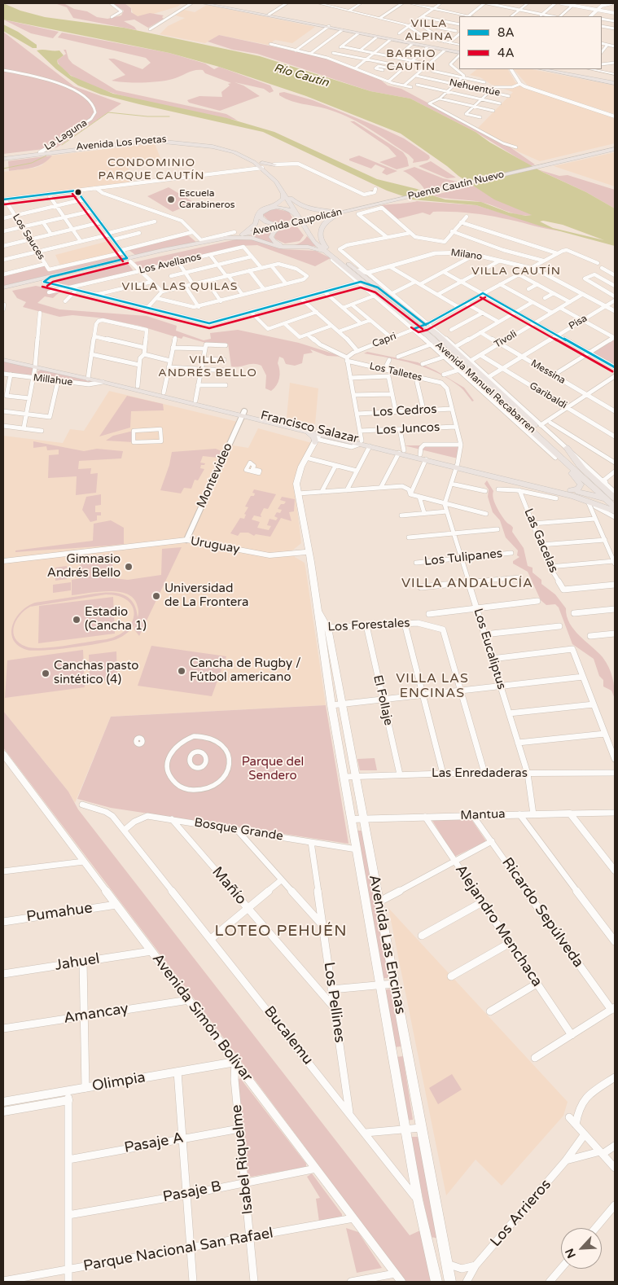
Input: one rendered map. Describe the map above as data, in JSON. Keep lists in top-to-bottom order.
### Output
{
  "streets": {
    "main road": [
      "Avenida Los Poetas",
      "Puente Cautín Nuevo",
      "Avenida Caupolicán",
      "Avenida Manuel Recabarren",
      "Francisco Salazar",
      "Uruguay",
      "Avenida Las Encinas"
    ],
    "street": [
      "Nehuentúe",
      "La Laguna",
      "Los Sauces",
      "Milano",
      "Los Avellanos",
      "Pisa",
      "Tivoli",
      "Capri",
      "Los Talletes",
      "Messina",
      "Millahue",
      "Garibaldi",
      "Los Cedros",
      "Los Juncos",
      "Montevideo",
      "Las Gacelas",
      "Los Tulipanes",
      "Los Forestales",
      "Los Eucaliptus",
      "El Follaje",
      "Las Enredaderas",
      "Mantua",
      "Bosque Grande",
      "Mañío",
      "Pumahue",
      "Ricardo Sepúlveda",
      "Alejandro Menchaca",
      "Jahuel",
      "Los Pellines",
      "Amancay",
      "Avenida Simón Bolívar",
      "Bucalemu",
      "Olimpia",
      "Pasaje A",
      "Isabel Riquelme",
      "Pasaje B",
      "Los Arrieros",
      "Parque Nacional San Rafael"
    ]
  },
  "crossings": [
    ["La Laguna", "Avenida Los Poetas"],
    ["Avenida Los Poetas", "Avenida Caupolicán"],
    ["Avenida Los Poetas", "Avenida Manuel Recabarren"],
    ["Puente Cautín Nuevo", "Avenida Caupolicán"],
    ["Avenida Caupolicán", "Avenida Manuel Recabarren"],
    ["Milano", "Pisa"],
    ["Milano", "Tivoli"],
    ["Milano", "Capri"],
    ["Milano", "Avenida Manuel Recabarren"],
    ["Pisa", "Messina"],
    ["Pisa", "Avenida Manuel Recabarren"],
    ["Pisa", "Garibaldi"],
    ["Tivoli", "Messina"],
    ["Tivoli", "Avenida Manuel Recabarren"],
    ["Tivoli", "Garibaldi"],
    ["Capri", "Los Talletes"],
    ["Capri", "Avenida Manuel Recabarren"],
    ["Los Talletes", "Los Cedros"],
    ["Millahue", "Francisco Salazar"],
    ["Avenida Manuel Recabarren", "Francisco Salazar"],
    ["Francisco Salazar", "Montevideo"],
    ["Francisco Salazar", "Las Gacelas"],
    ["Francisco Salazar", "Avenida Las Encinas"],
    ["Montevideo", "Uruguay"],
    ["Uruguay", "Avenida Las Encinas"],
    ["Los Tulipanes", "Los Eucaliptus"],
    ["Los Forestales", "El Follaje"],
    ["Los Forestales", "Avenida Las Encinas"],
    ["Los Eucaliptus", "Las Enredaderas"],
    ["Los Eucaliptus", "Mantua"],
    ["El Follaje", "Las Enredaderas"],
    ["Las Enredaderas", "Avenida Las Encinas"],
    ["Mantua", "Ricardo Sepúlveda"],
    ["Mantua", "Alejandro Menchaca"],
    ["Mantua", "Avenida Las Encinas"],
    ["Bosque Grande", "Mañío"],
    ["Bosque Grande", "Avenida Las Encinas"],
    ["Bosque Grande", "Los Pellines"],
    ["Bosque Grande", "Bucalemu"],
    ["Mañío", "Los Pellines"],
    ["Pumahue", "Avenida Simón Bolívar"],
    ["Avenida Las Encinas", "Bucalemu"],
    ["Jahuel", "Avenida Simón Bolívar"],
    ["Los Pellines", "Bucalemu"],
    ["Amancay", "Avenida Simón Bolívar"],
    ["Avenida Simón Bolívar", "Olimpia"],
    ["Avenida Simón Bolívar", "Isabel Riquelme"],
    ["Avenida Simón Bolívar", "Pasaje B"],
    ["Avenida Simón Bolívar", "Parque Nacional San Rafael"],
    ["Olimpia", "Isabel Riquelme"],
    ["Pasaje A", "Isabel Riquelme"],
    ["Isabel Riquelme", "Pasaje B"],
    ["Isabel Riquelme", "Parque Nacional San Rafael"]
  ],
  "districts": [
    "VILLA ALPINA",
    "BARRIO CAUTÍN",
    "CONDOMINIO PARQUE CAUTÍN",
    "VILLA CAUTÍN",
    "VILLA LAS QUILAS",
    "VILLA ANDRÉS BELLO",
    "VILLA ANDALUCÍA",
    "VILLA LAS ENCINAS",
    "LOTEO PEHUÉN"
  ],
  "water": ["Río Cautín"],
  "parks": ["Parque del Sendero"],
  "places": [
    "Escuela Carabineros",
    "Gimnasio Andrés Bello",
    "Universidad de La Frontera",
    "Estadio (Cancha 1)",
    "Cancha de Rugby / Fútbol americano",
    "Canchas pasto sintético (4)"
  ],
  "lines": ["transit line 8A", "transit line 4A"],
  "legend": ["8A", "4A"],
  "north": "bottom left"
}
